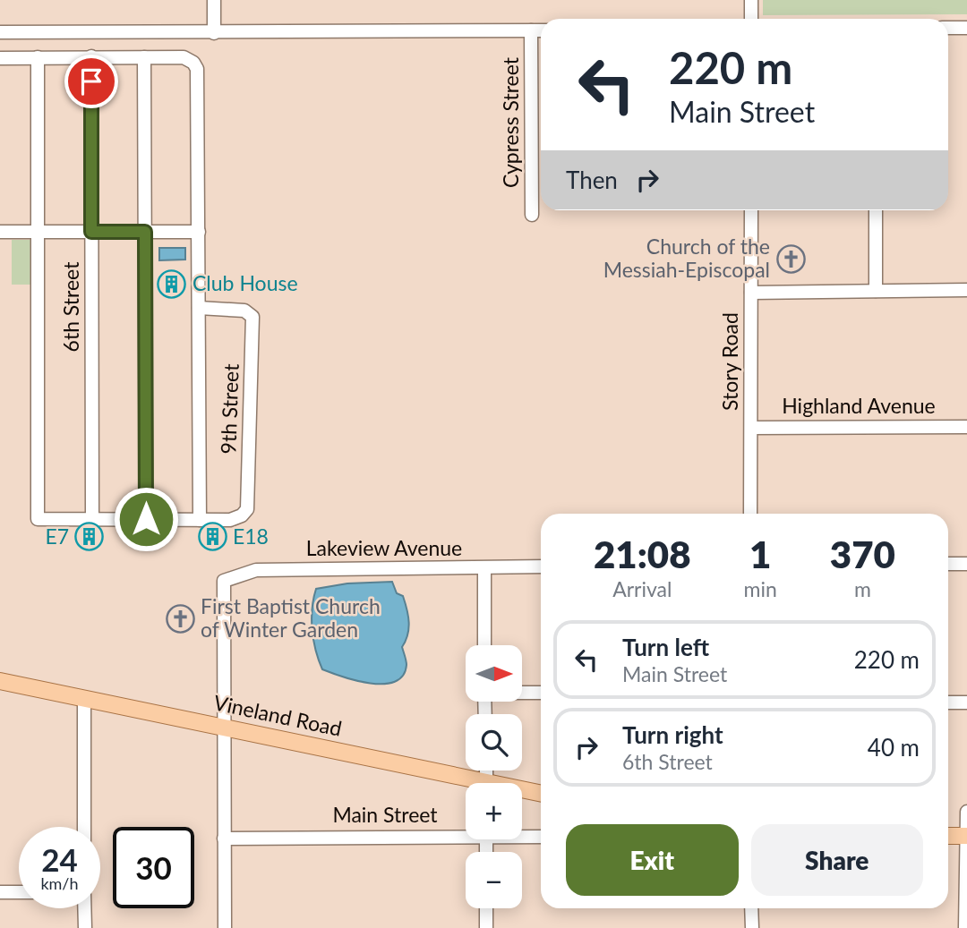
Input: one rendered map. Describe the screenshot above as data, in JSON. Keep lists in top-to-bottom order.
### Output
{
  "streets": {
    "main road": ["Vineland Road"],
    "street": [
      "Cypress Street",
      "6th Street",
      "Story Road",
      "Highland Avenue",
      "9th Street",
      "Lakeview Avenue",
      "Main Street"
    ]
  },
  "crossings": [
    ["Story Road", "Highland Avenue"],
    ["Lakeview Avenue", "Vineland Road"]
  ],
  "places": {
    "church": ["Church of the Messiah-Episcopal", "First Baptist Church of Winter Garden"],
    "building": ["Club House", "E7", "E18"]
  },
  "north": "right",
  "page": {
    "turn": ["220 m", "Main Street"],
    "then": "Then",
    "eta": [
      "21:08",
      "Arrival",
      "1",
      "min",
      "370",
      "m"
    ],
    "list": [
      {
        "name": "Turn left",
        "note": "Main Street",
        "value": "220 m"
      },
      {
        "name": "Turn right",
        "note": "6th Street",
        "value": "40 m"
      }
    ],
    "map_buttons": ["+", "−"],
    "buttons": ["Exit", "Share"],
    "speed": "24 km/h",
    "limit": "30"
  }
}
